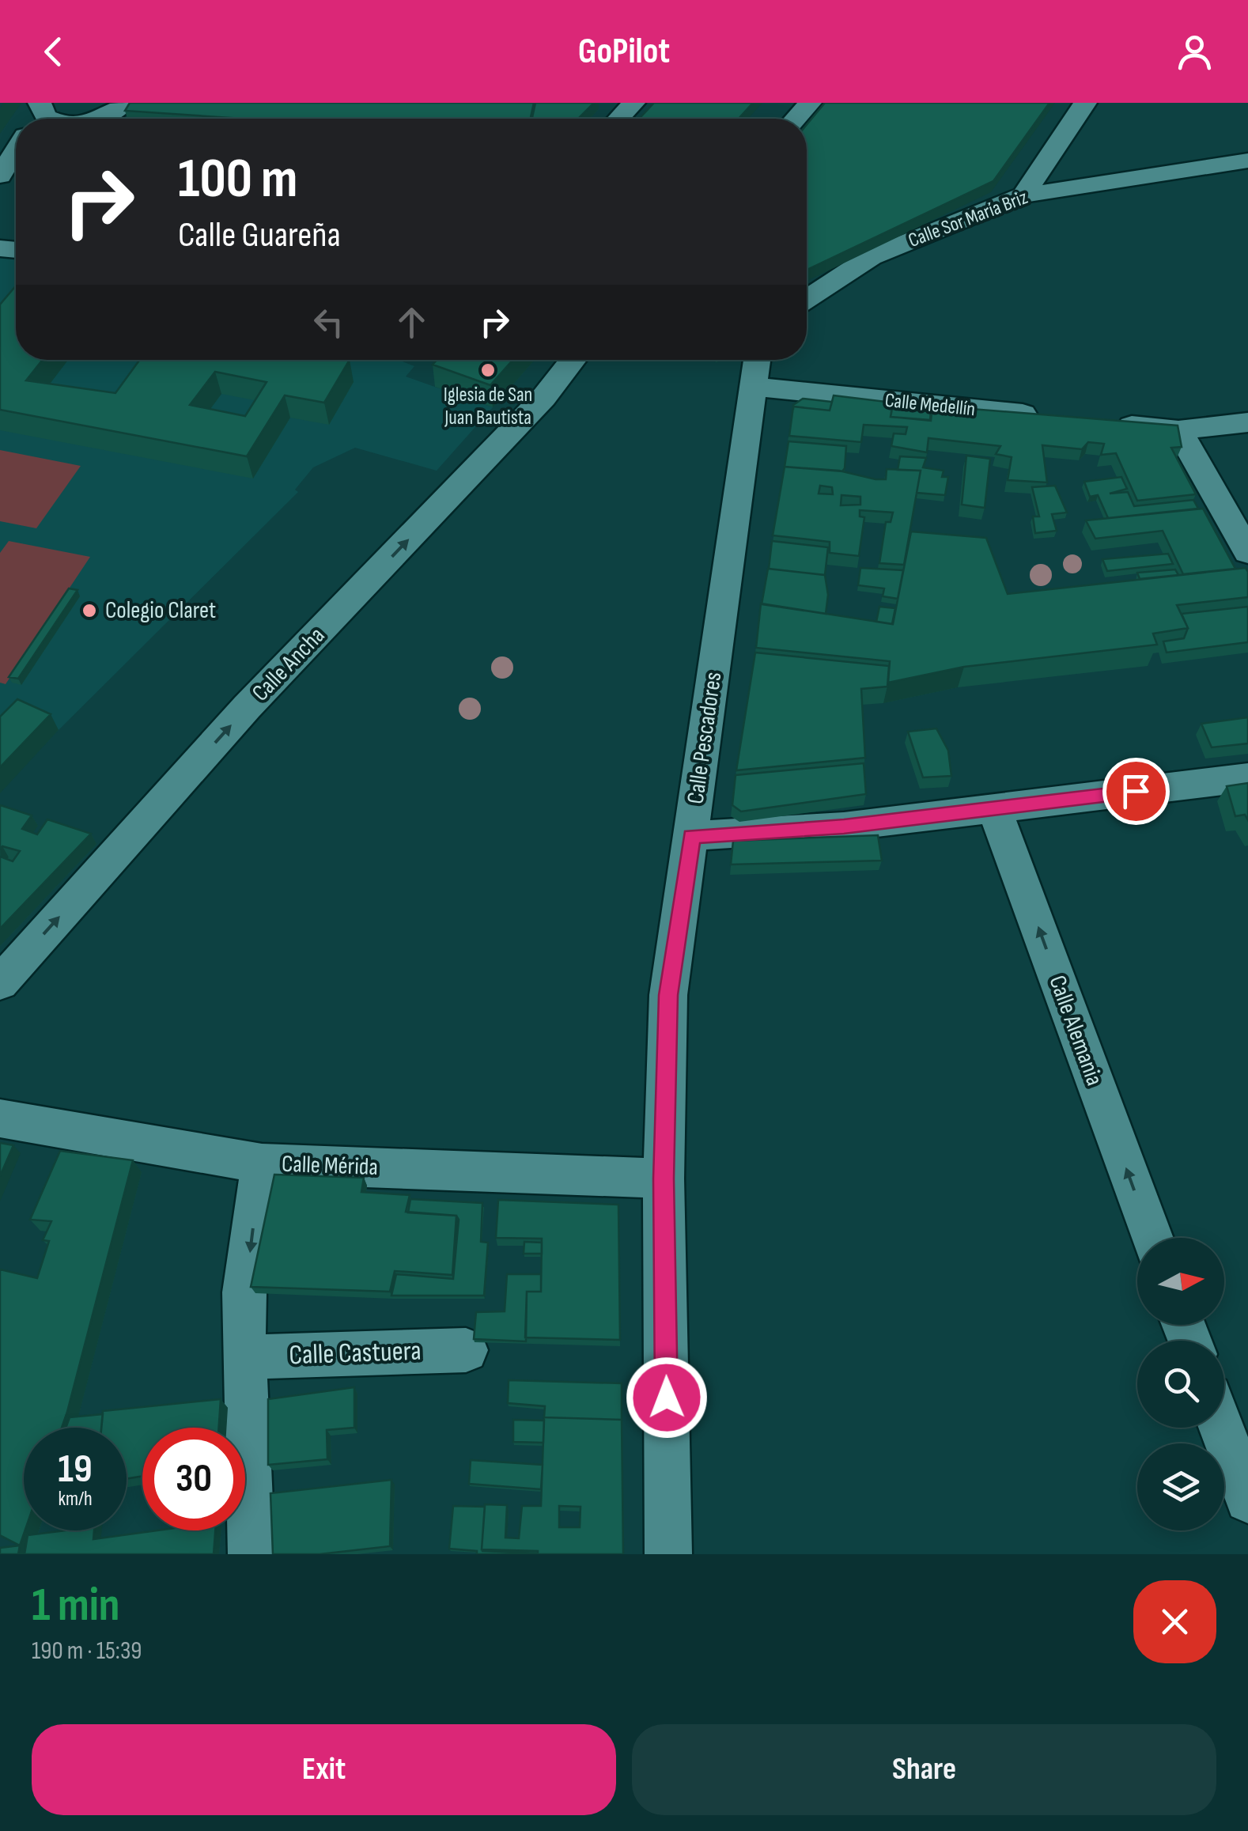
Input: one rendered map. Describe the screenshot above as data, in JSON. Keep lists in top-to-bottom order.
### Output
{
  "streets": {
    "street": [
      "Calle Sor María Briz",
      "Calle Medellín",
      "Calle Ancha",
      "Calle Pescadores",
      "Calle Alemania",
      "Calle Mérida",
      "Calle Castuera"
    ]
  },
  "crossings": [
    ["Calle Medellín", "Calle Pescadores"],
    ["Calle Pescadores", "Calle Mérida"]
  ],
  "one_way": ["Calle Ancha", "Calle Alemania"],
  "places": ["Iglesia de San Juan Bautista", "Colegio Claret"],
  "north": "right",
  "page": {
    "header": "GoPilot",
    "turn": ["100 m", "Calle Guareña"],
    "speed": "19 km/h",
    "limit": "30",
    "heading": ["1 min", "190 m · 15:39"],
    "buttons": ["Exit", "Share"]
  }
}
